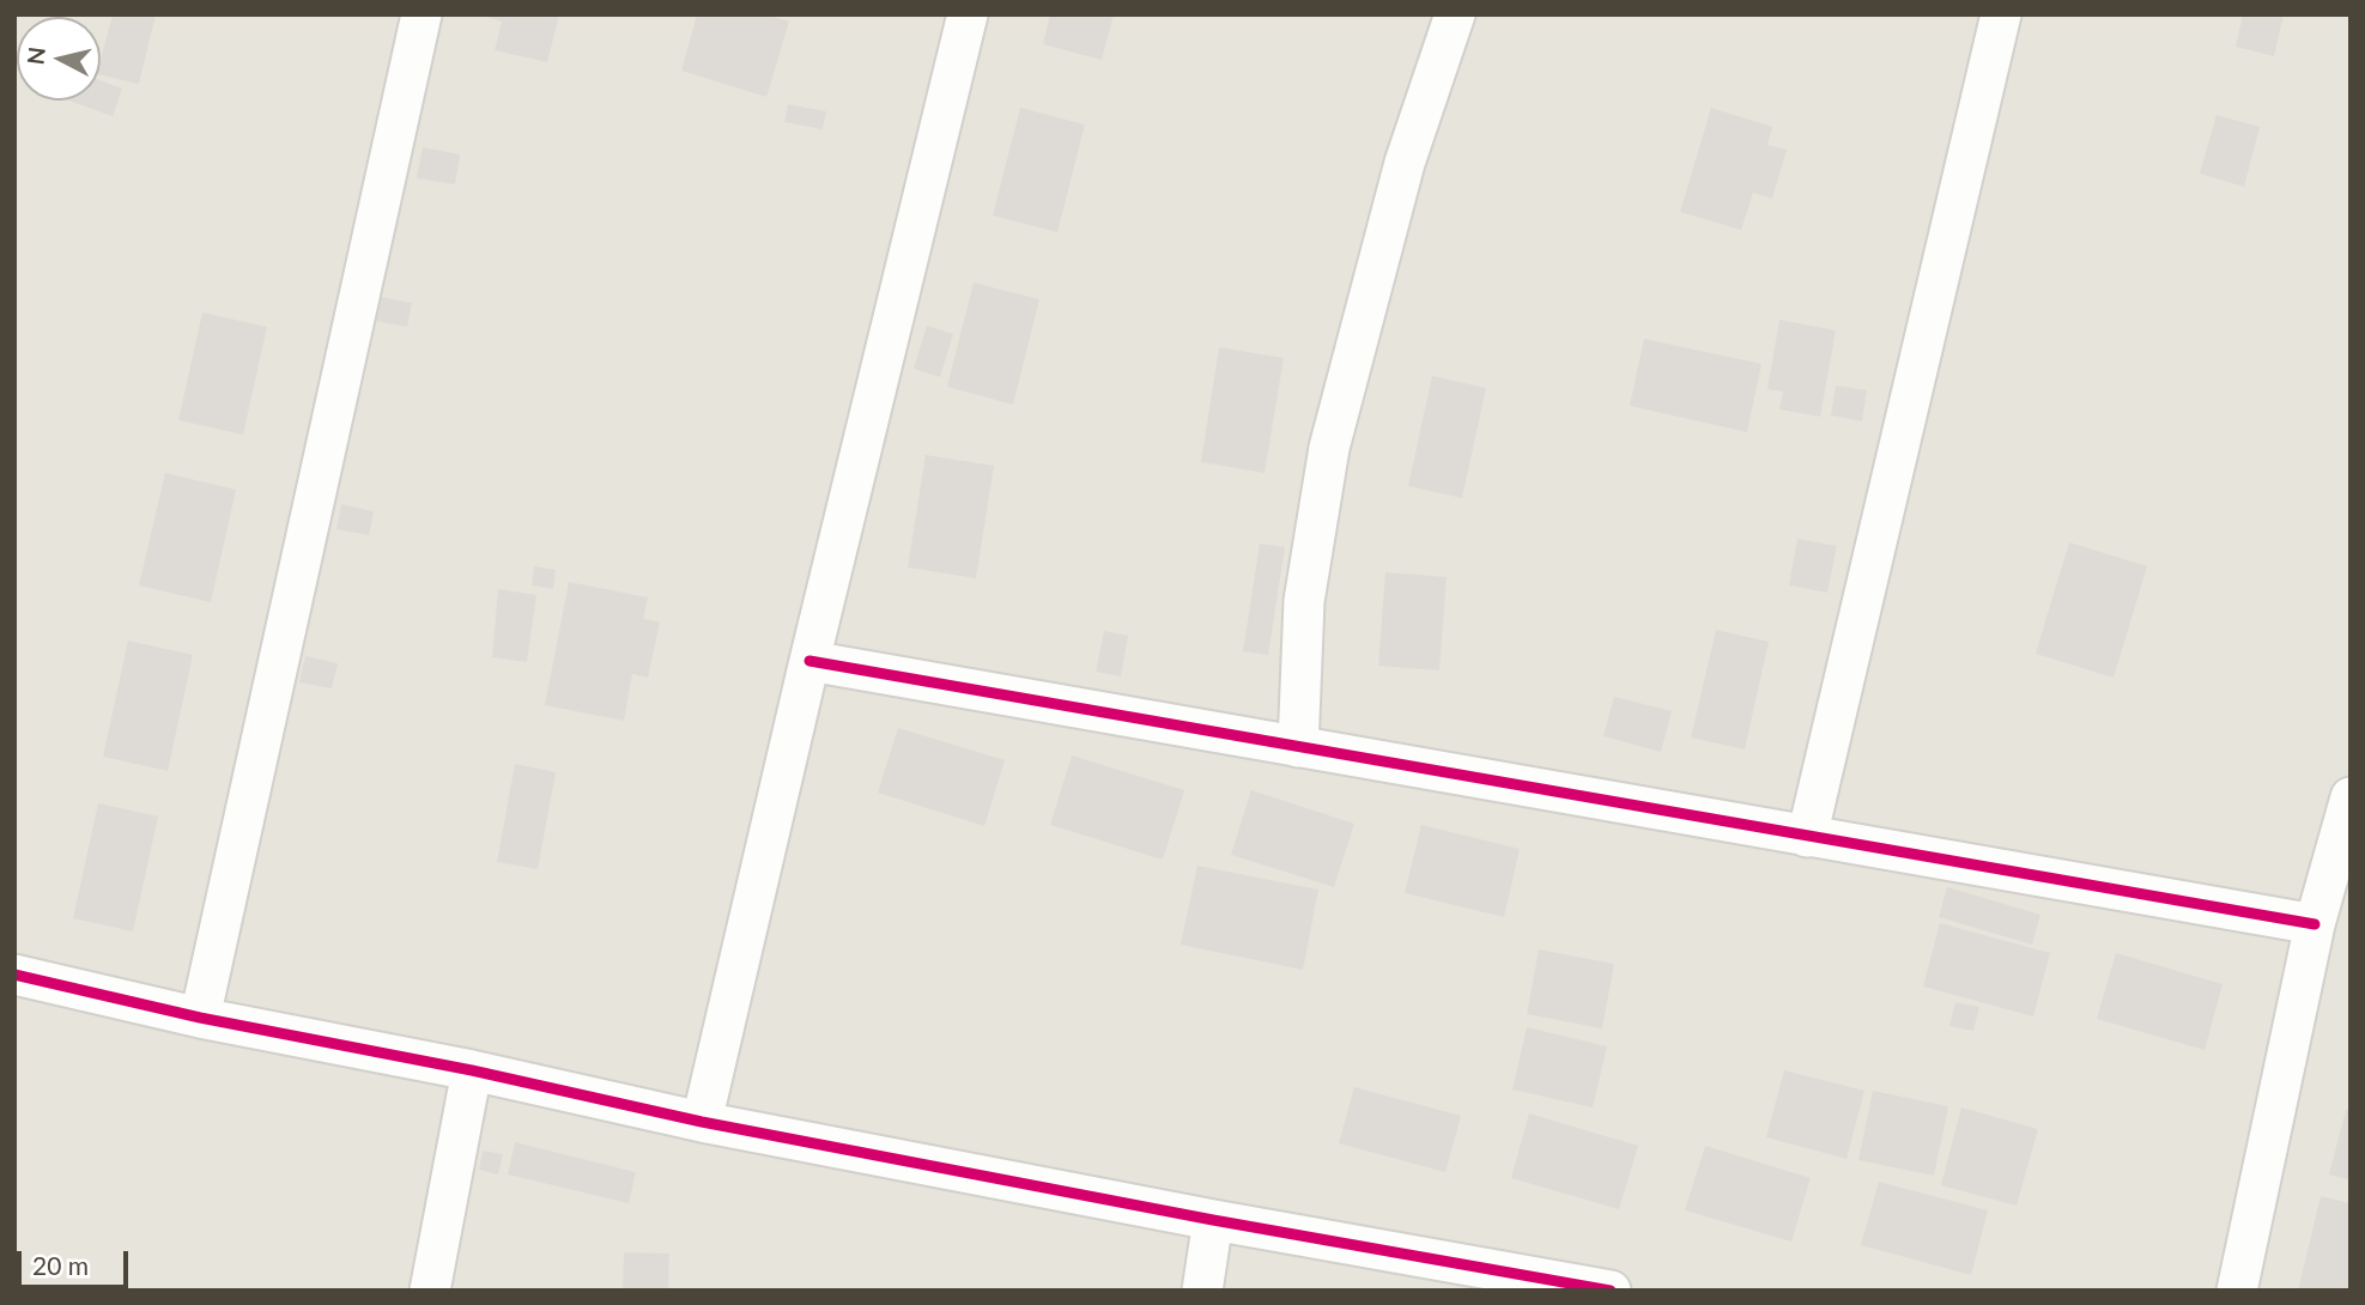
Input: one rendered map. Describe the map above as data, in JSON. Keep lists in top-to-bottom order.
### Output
{
  "scale_bar": "20 m",
  "north": "left"
}
